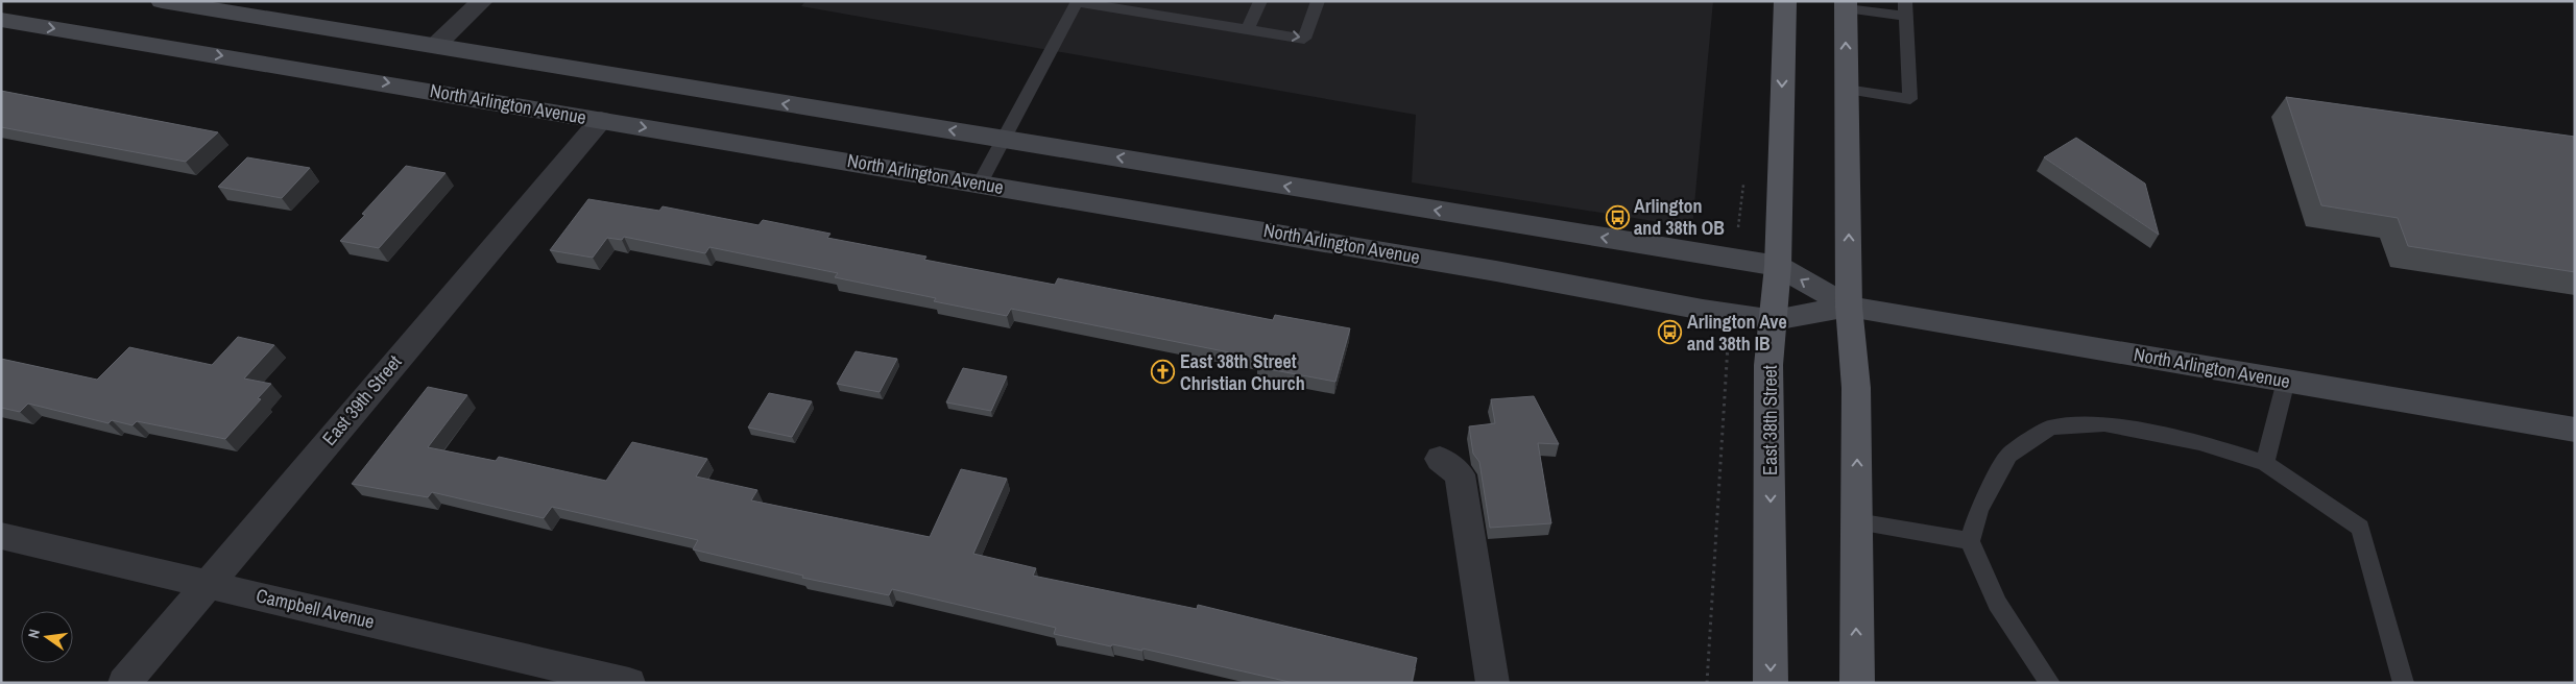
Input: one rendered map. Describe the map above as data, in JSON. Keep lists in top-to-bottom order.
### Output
{
  "streets": {
    "main road": ["North Arlington Avenue", "East 38th Street"],
    "street": ["East 39th Street", "Campbell Avenue"]
  },
  "crossings": [
    ["North Arlington Avenue", "East 39th Street"],
    ["North Arlington Avenue", "East 38th Street"],
    ["East 39th Street", "Campbell Avenue"]
  ],
  "places": {
    "bus stop": ["Arlington and 38th OB", "Arlington Ave and 38th IB"],
    "church": ["East 38th Street Christian Church"]
  },
  "north": "left"
}
